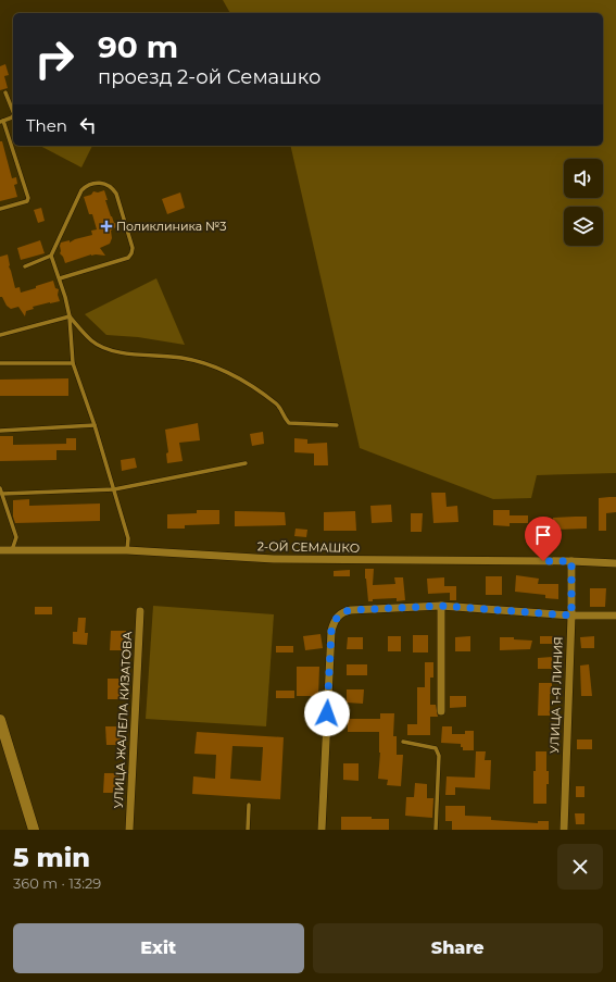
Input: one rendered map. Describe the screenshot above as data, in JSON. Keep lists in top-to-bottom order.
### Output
{
  "streets": {
    "street": ["2-ОЙ СЕМАШКО", "УЛИЦА 1-Я ЛИНИЯ", "УЛИЦА ЖАЛЕЛА КИЗАТОВА"]
  },
  "crossings": [
    ["2-ОЙ СЕМАШКО", "УЛИЦА 1-Я ЛИНИЯ"]
  ],
  "places": {
    "health": ["Поликлиника №3"]
  },
  "page": {
    "turn": ["90 m", "проезд 2-ой Семашко"],
    "then": "Then",
    "heading": ["5 min", "360 m · 13:29"],
    "buttons": ["Exit", "Share"]
  }
}
